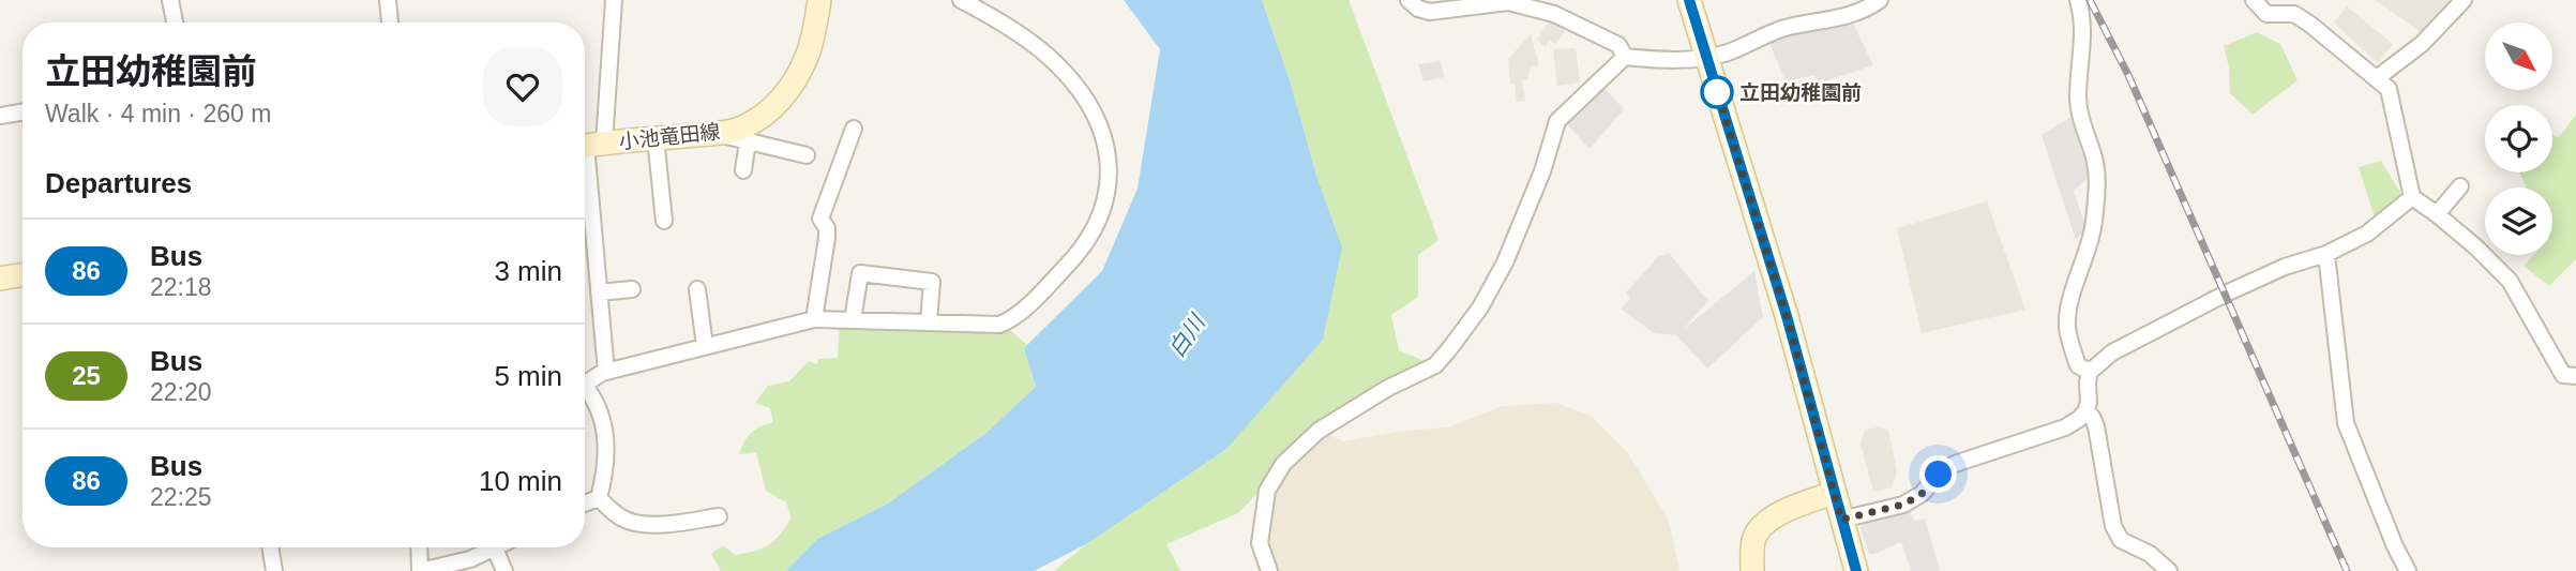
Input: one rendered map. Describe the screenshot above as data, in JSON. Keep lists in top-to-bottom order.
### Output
{
  "streets": {
    "main road": ["小池竜田線"]
  },
  "water": ["白川"],
  "places": ["立田幼稚園前"],
  "lines": ["bus line 86"],
  "north": "bottom right",
  "page": {
    "heading": [
      ["立田幼稚園前", "Walk · 4 min · 260 m"],
      "Departures"
    ],
    "list": [
      {
        "mark": "86",
        "name": "Bus",
        "note": "22:18",
        "value": "3 min"
      },
      {
        "mark": "25",
        "name": "Bus",
        "note": "22:20",
        "value": "5 min"
      },
      {
        "mark": "86",
        "name": "Bus",
        "note": "22:25",
        "value": "10 min"
      }
    ]
  }
}
